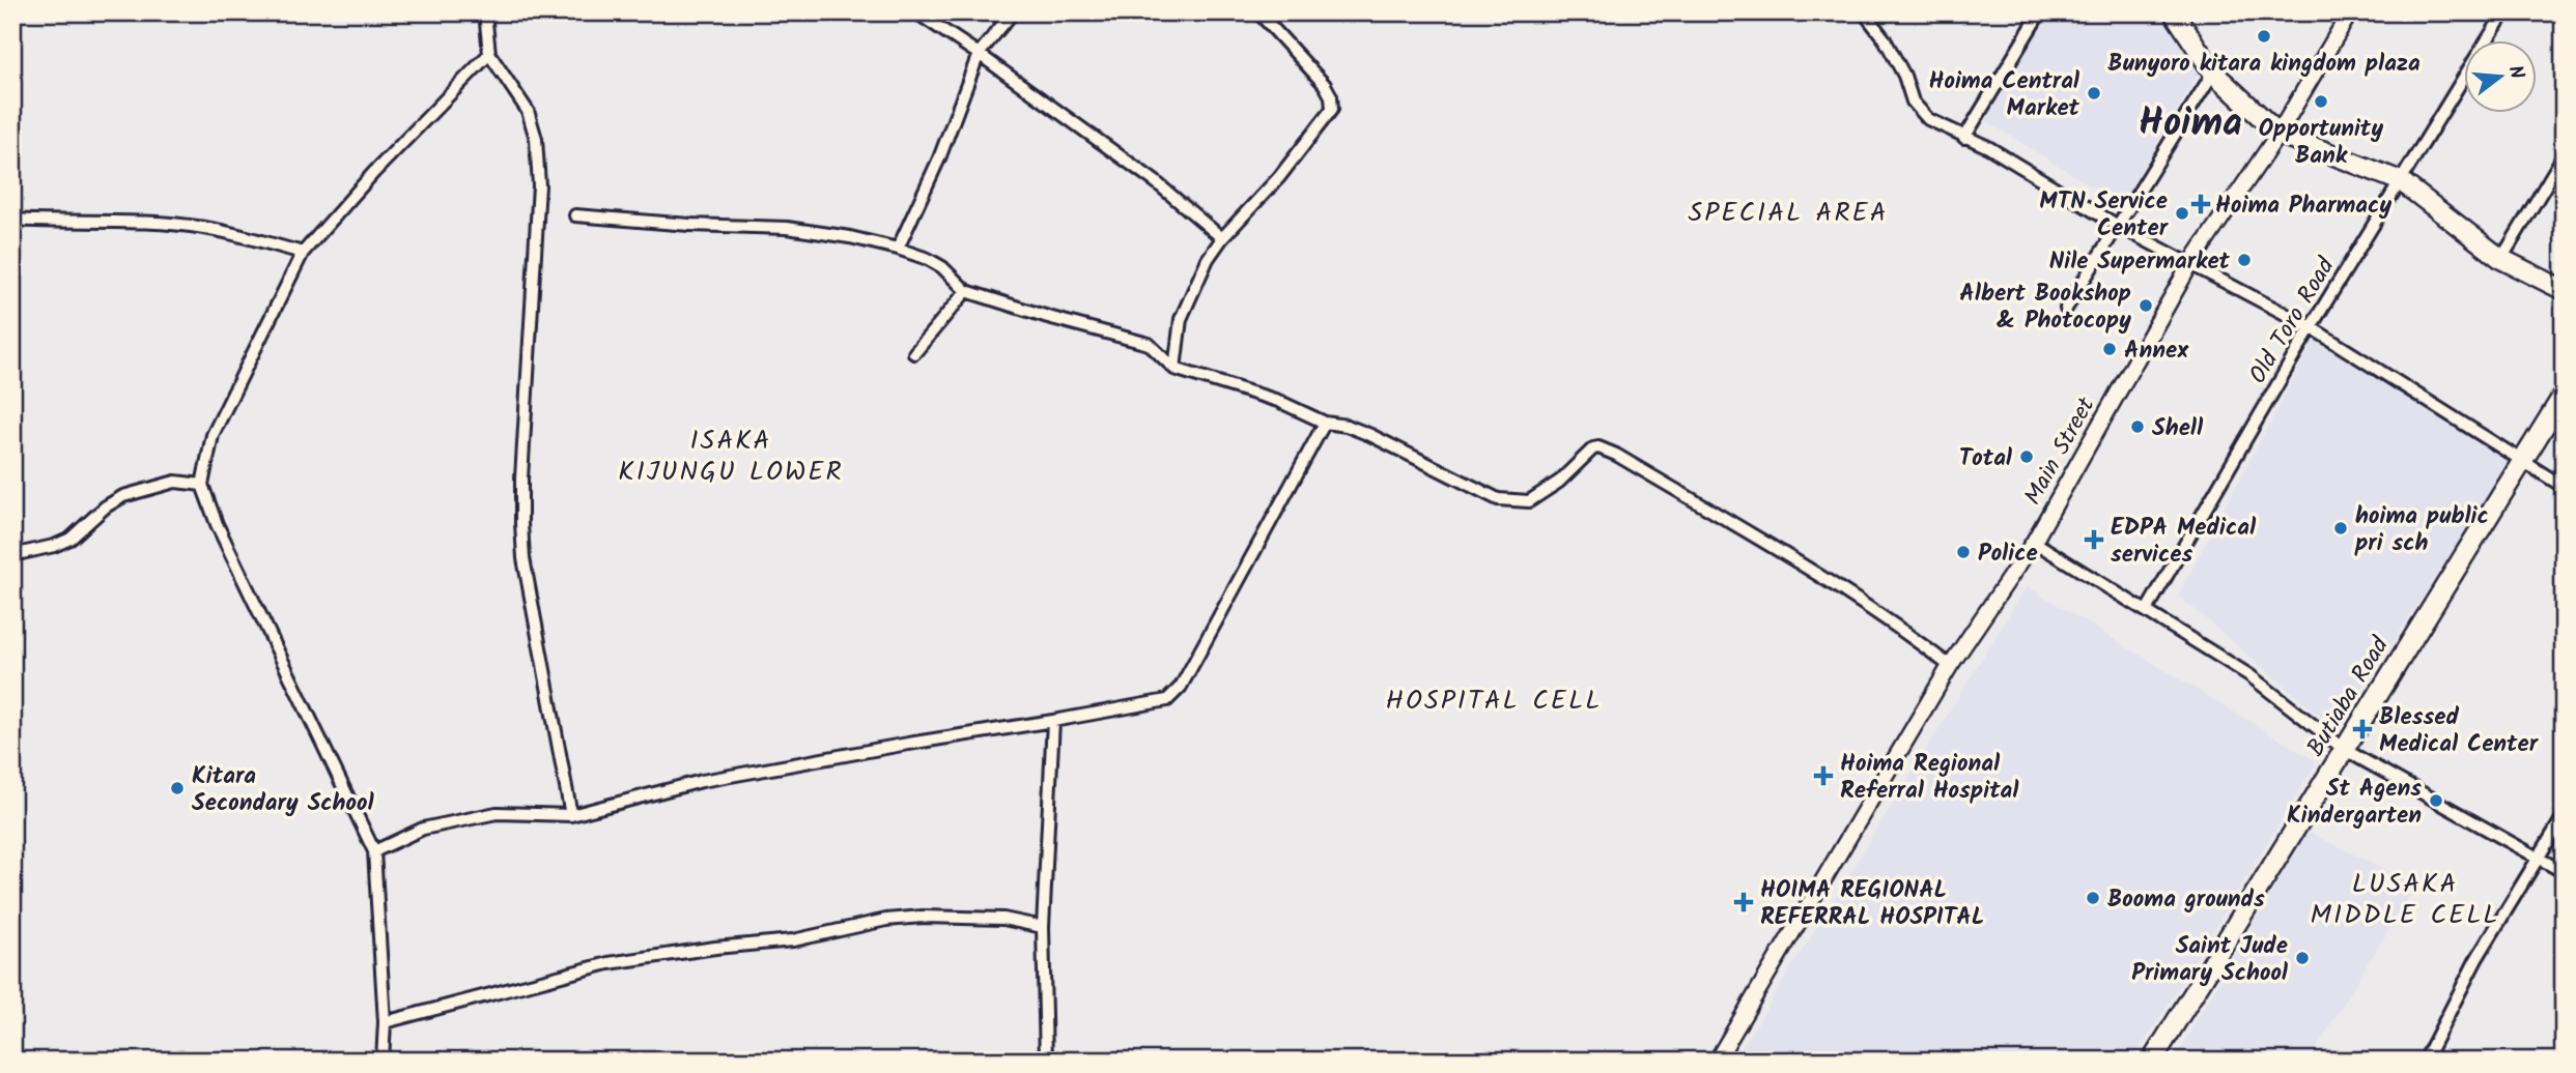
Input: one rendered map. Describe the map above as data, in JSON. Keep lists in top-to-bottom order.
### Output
{
  "streets": {
    "main road": ["Butiaba Road"],
    "street": ["Old Toro Road", "Main Street"]
  },
  "districts": [
    "Hoima",
    "SPECIAL AREA",
    "ISAKA KIJUNGU LOWER",
    "HOSPITAL CELL",
    "LUSAKA MIDDLE CELL"
  ],
  "places": {
    "other": [
      "Bunyoro kitara kingdom plaza",
      "Hoima Central Market",
      "Opportunity Bank",
      "MTN Service Center",
      "Nile Supermarket",
      "Albert Bookshop & Photocopy",
      "Annex",
      "Shell",
      "Total",
      "hoima public pri sch",
      "Police",
      "Kitara Secondary School",
      "St Agens Kindergarten",
      "Booma grounds",
      "Saint Jude Primary School"
    ],
    "health": [
      "Hoima Pharmacy",
      "EDPA Medical services",
      "Blessed Medical Center",
      "Hoima Regional Referral Hospital",
      "HOIMA REGIONAL REFERRAL HOSPITAL"
    ]
  },
  "north": "right"
}
